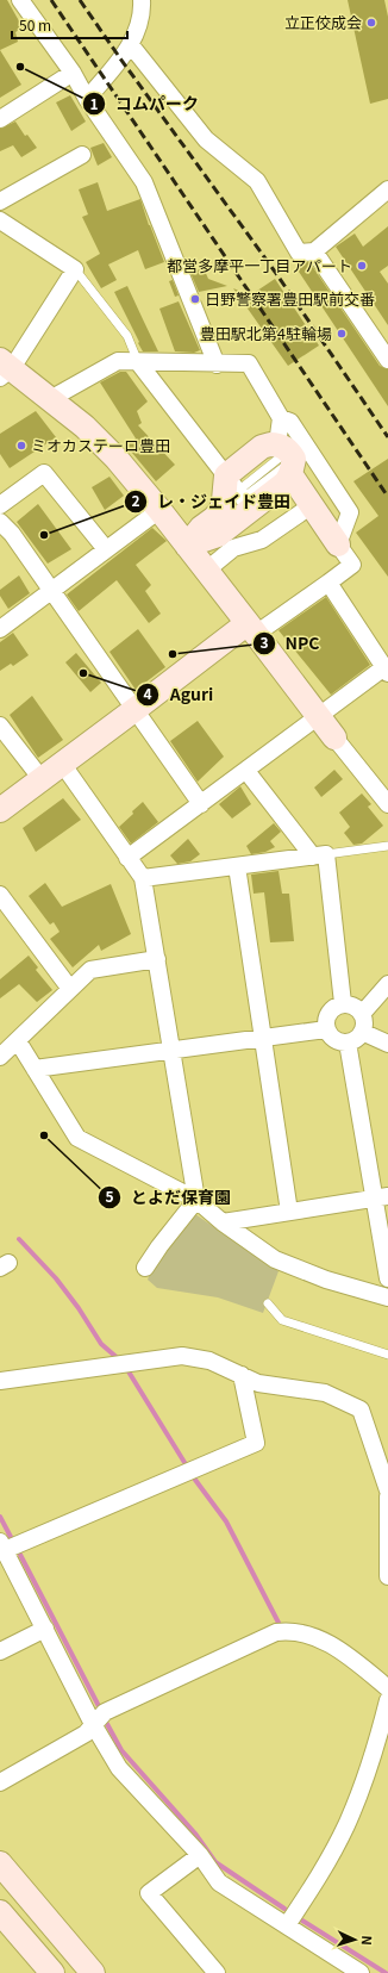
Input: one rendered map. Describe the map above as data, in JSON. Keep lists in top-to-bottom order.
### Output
{
  "places": [
    "立正佼成会",
    "コムパーク",
    "都営多摩平一丁目アパート",
    "日野警察署豊田駅前交番",
    "豊田駅北第4駐輪場",
    "ミオカステーロ豊田",
    "レ・ジェイド豊田",
    "NPC",
    "Aguri",
    "とよだ保育園"
  ],
  "scale_bar": "50 m",
  "north": "right"
}
